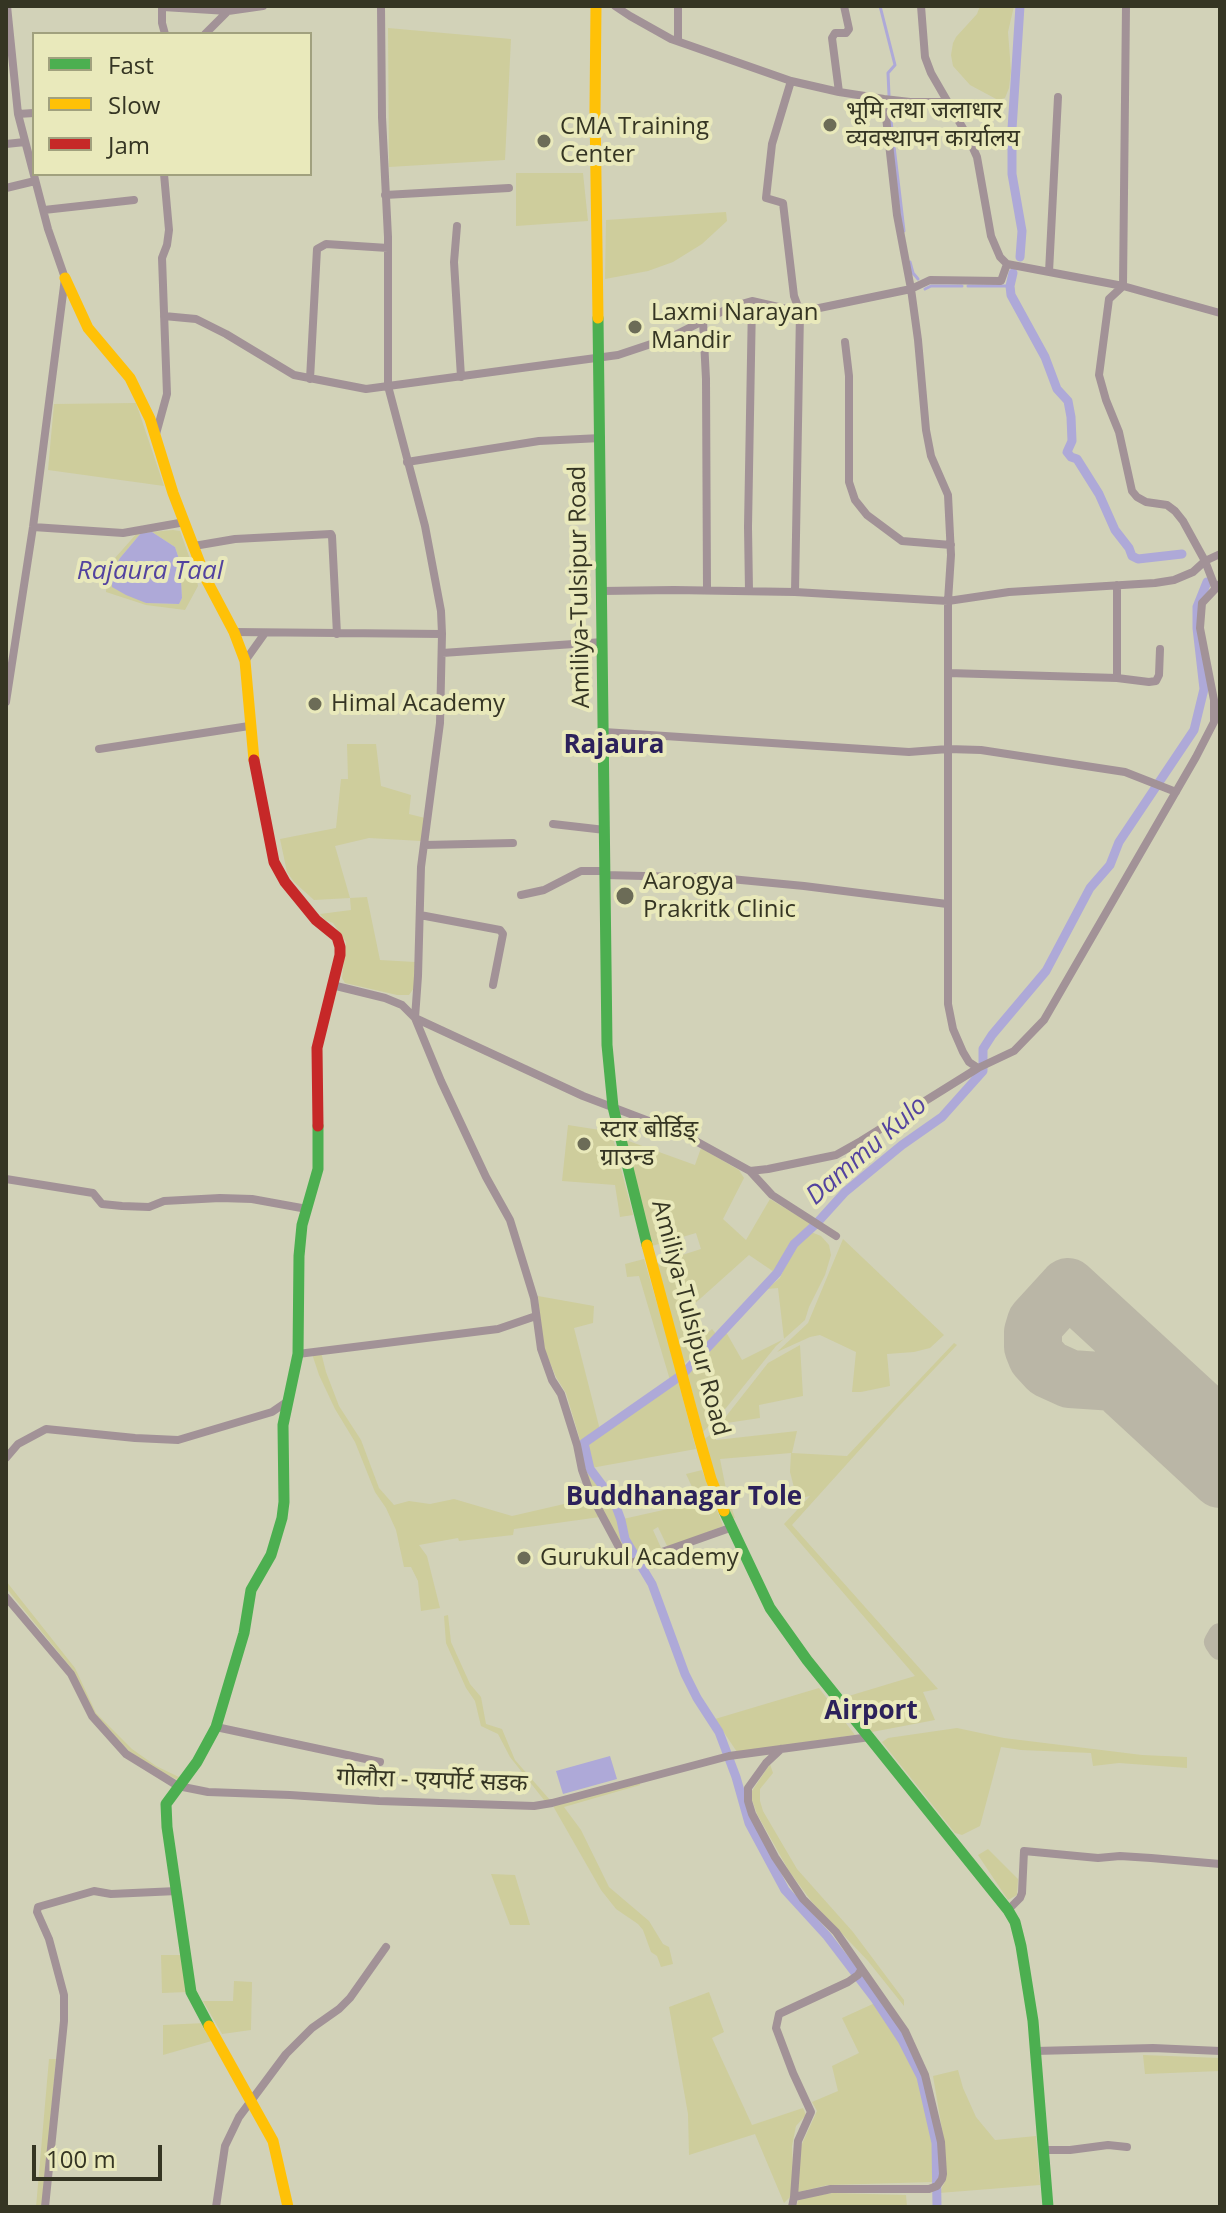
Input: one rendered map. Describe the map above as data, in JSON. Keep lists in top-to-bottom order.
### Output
{
  "streets": {
    "main road": ["Amiliya-Tulsipur Road"],
    "street": ["गोलौरा - एयर्पोर्ट सडक"]
  },
  "crossings": [
    ["Amiliya-Tulsipur Road", "गोलौरा - एयर्पोर्ट सडक"]
  ],
  "districts": ["Rajaura", "Buddhanagar Tole", "Airport"],
  "water": ["Rajaura Taal", "Dammu Kulo"],
  "places": [
    "भूमि तथा जलाधार व्यवस्थापन कार्यालय",
    "CMA Training Center",
    "Laxmi Narayan Mandir",
    "Himal Academy",
    "Aarogya Prakritk Clinic",
    "स्टार बोर्डिङ् ग्राउन्ड",
    "Gurukul Academy"
  ],
  "legend": ["Fast", "Slow", "Jam"],
  "scale_bar": "100 m"
}
